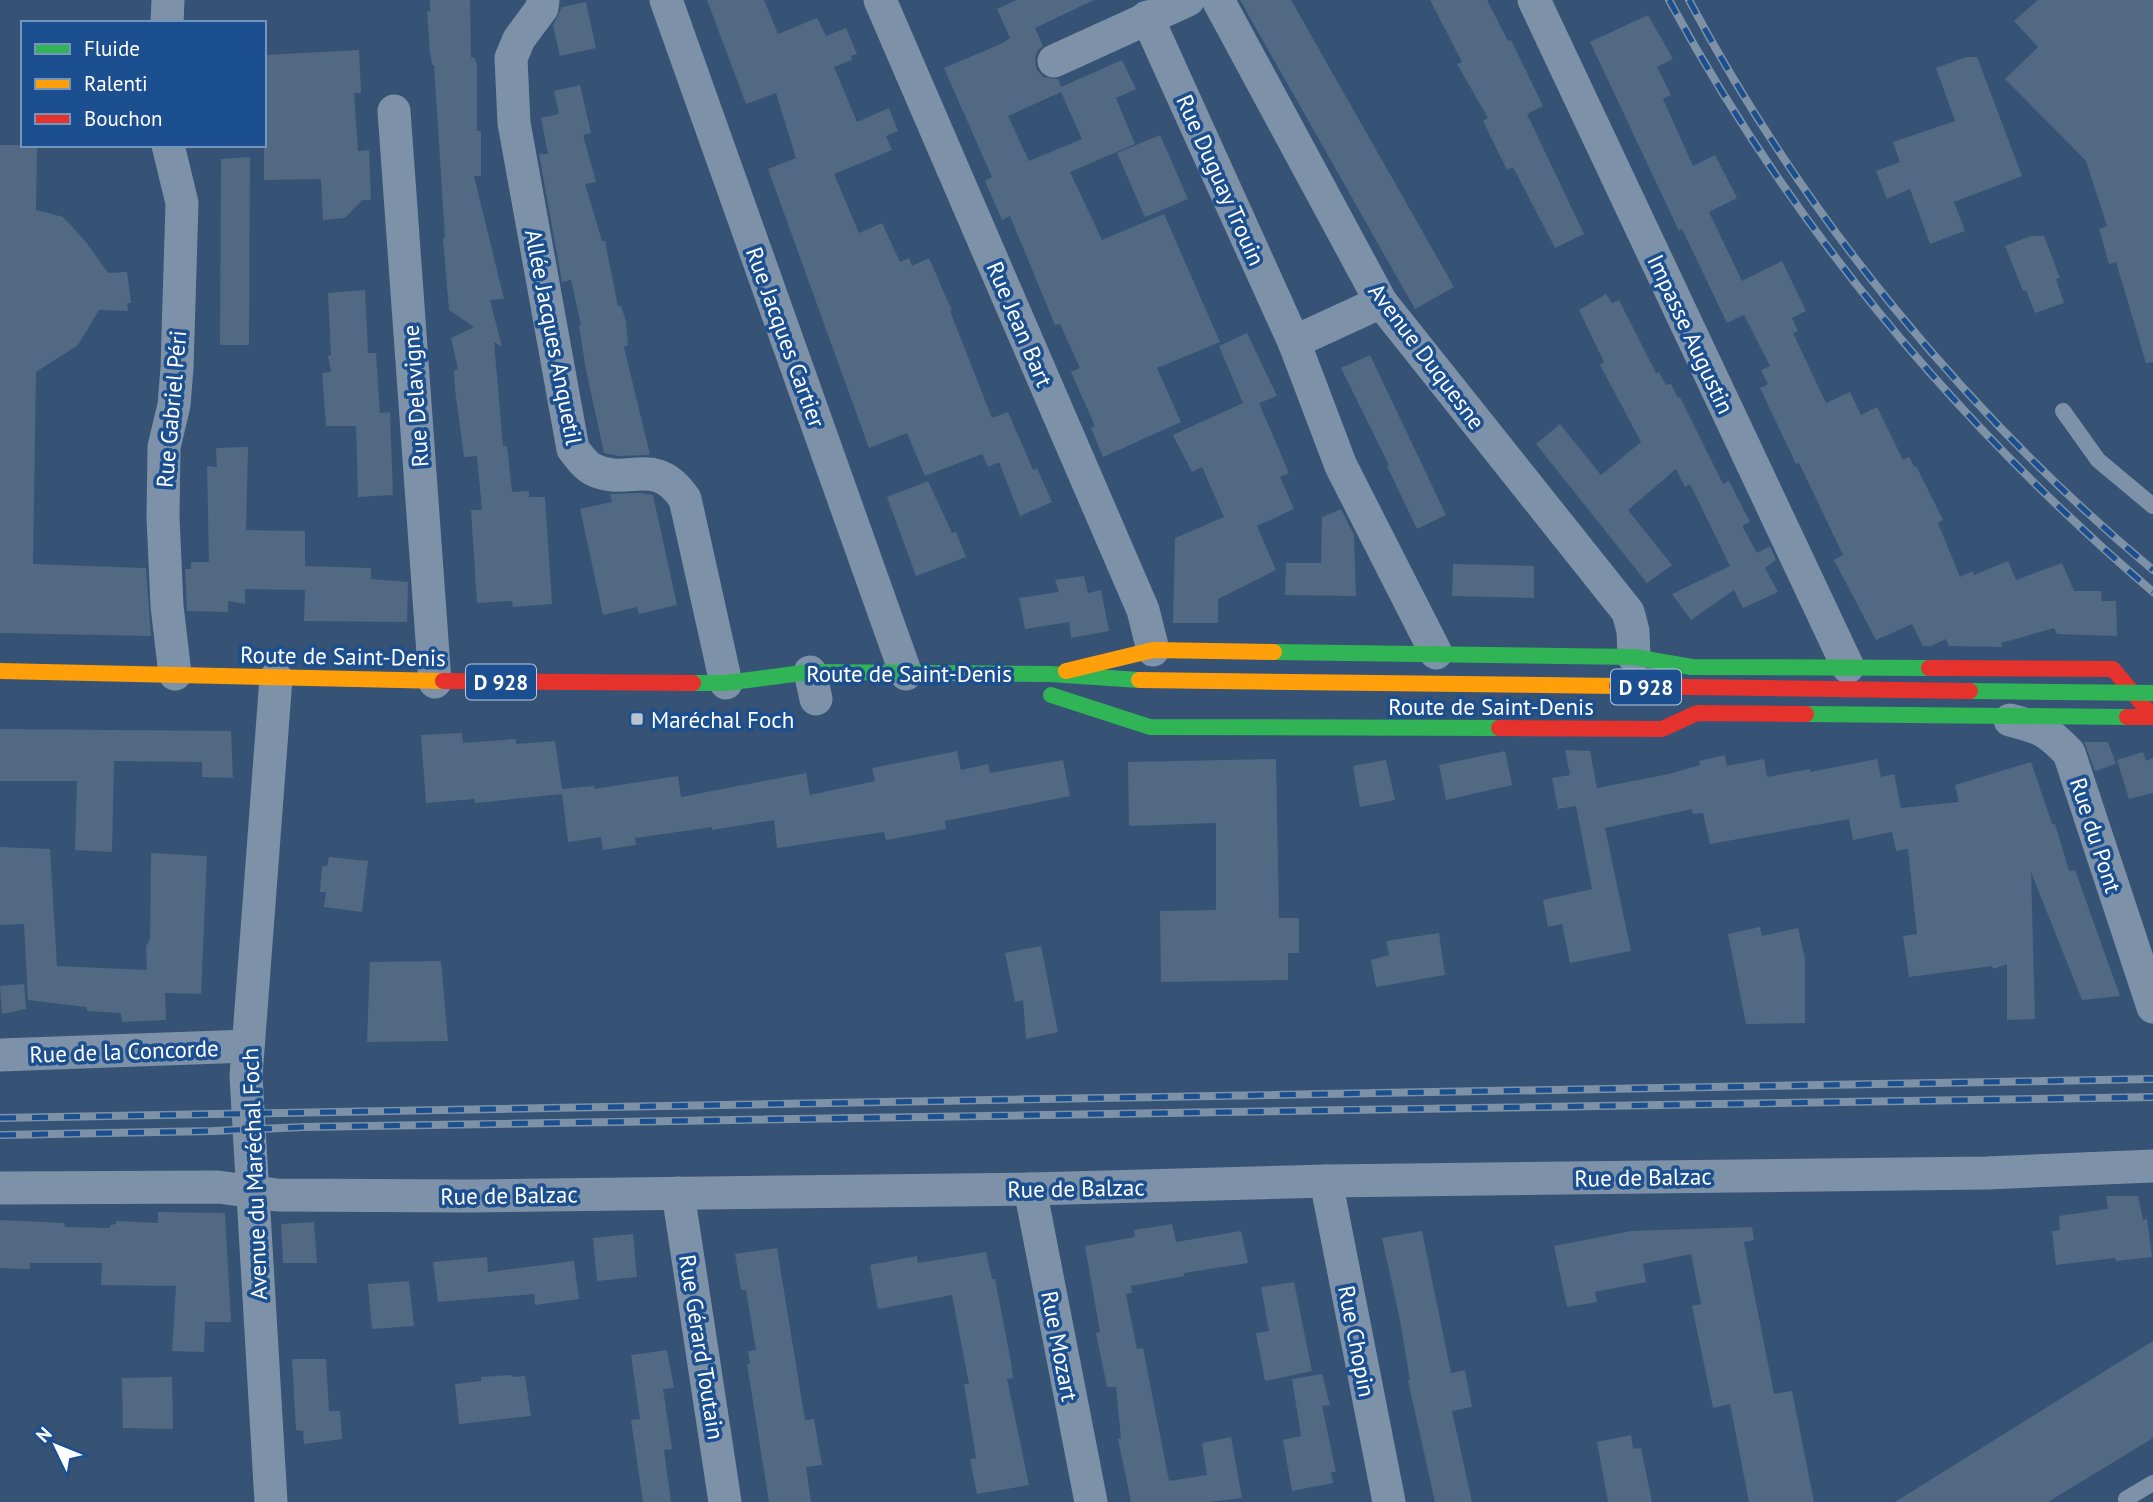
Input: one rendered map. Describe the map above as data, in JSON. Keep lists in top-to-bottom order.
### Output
{
  "streets": {
    "main road": ["Route de Saint-Denis", "D 928"],
    "street": [
      "Rue Duguay Trouin",
      "Rue Jean Bart",
      "Impasse Augustin",
      "Allée Jacques Anquetil",
      "Rue Jacques Cartier",
      "Avenue Duquesne",
      "Rue Delavigne",
      "Rue Gabriel Péri",
      "Rue du Pont",
      "Rue de la Concorde",
      "Avenue du Maréchal Foch",
      "Rue de Balzac",
      "Rue Chopin",
      "Rue Mozart",
      "Rue Gérard Toutain"
    ]
  },
  "crossings": [
    ["Rue Duguay Trouin", "Route de Saint-Denis"],
    ["Rue Jean Bart", "Route de Saint-Denis"],
    ["Impasse Augustin", "Route de Saint-Denis"],
    ["Allée Jacques Anquetil", "Route de Saint-Denis"],
    ["Rue Jacques Cartier", "Route de Saint-Denis"],
    ["Avenue Duquesne", "Route de Saint-Denis"],
    ["Rue Delavigne", "Route de Saint-Denis"],
    ["Rue Gabriel Péri", "Route de Saint-Denis"],
    ["Route de Saint-Denis", "Rue du Pont"],
    ["Route de Saint-Denis", "Avenue du Maréchal Foch"],
    ["Rue de la Concorde", "Avenue du Maréchal Foch"],
    ["Avenue du Maréchal Foch", "Rue de Balzac"],
    ["Rue de Balzac", "Rue Chopin"],
    ["Rue de Balzac", "Rue Mozart"],
    ["Rue de Balzac", "Rue Gérard Toutain"]
  ],
  "places": {
    "transit": ["Maréchal Foch"]
  },
  "legend": ["Fluide", "Ralenti", "Bouchon"],
  "north": "top left"
}
